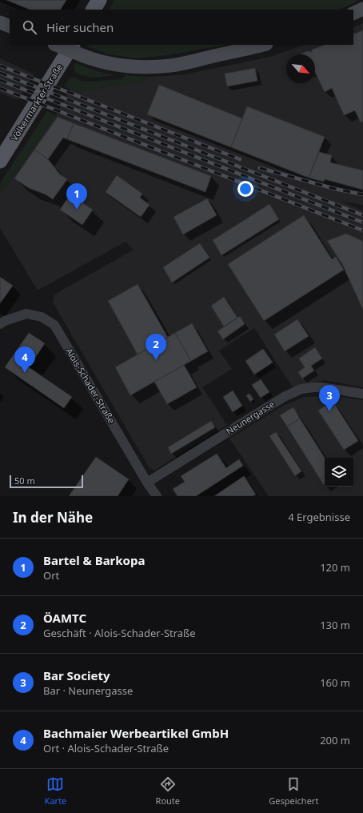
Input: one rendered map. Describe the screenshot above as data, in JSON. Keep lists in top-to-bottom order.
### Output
{
  "streets": {
    "main road": ["Völkermarkter Straße"],
    "street": ["Alois-Schader-Straße", "Neunergasse"]
  },
  "crossings": [
    ["Alois-Schader-Straße", "Neunergasse"]
  ],
  "scale_bar": "50 m",
  "north": "bottom right",
  "page": {
    "search": "Hier suchen",
    "pins": [
      "1",
      "2",
      "4",
      "3"
    ],
    "scale": "50 m",
    "heading": ["In der Nähe", "4 Ergebnisse"],
    "list": [
      {
        "mark": "1",
        "name": "Bartel & Barkopa",
        "note": "Ort",
        "value": "120 m"
      },
      {
        "mark": "2",
        "name": "ÖAMTC",
        "note": "Geschäft · Alois-Schader-Straße",
        "value": "130 m"
      },
      {
        "mark": "3",
        "name": "Bar Society",
        "note": "Bar · Neunergasse",
        "value": "160 m"
      },
      {
        "mark": "4",
        "name": "Bachmaier Werbeartikel GmbH",
        "note": "Ort · Alois-Schader-Straße",
        "value": "200 m"
      }
    ],
    "nav": ["Karte", "Route", "Gespeichert"]
  }
}
